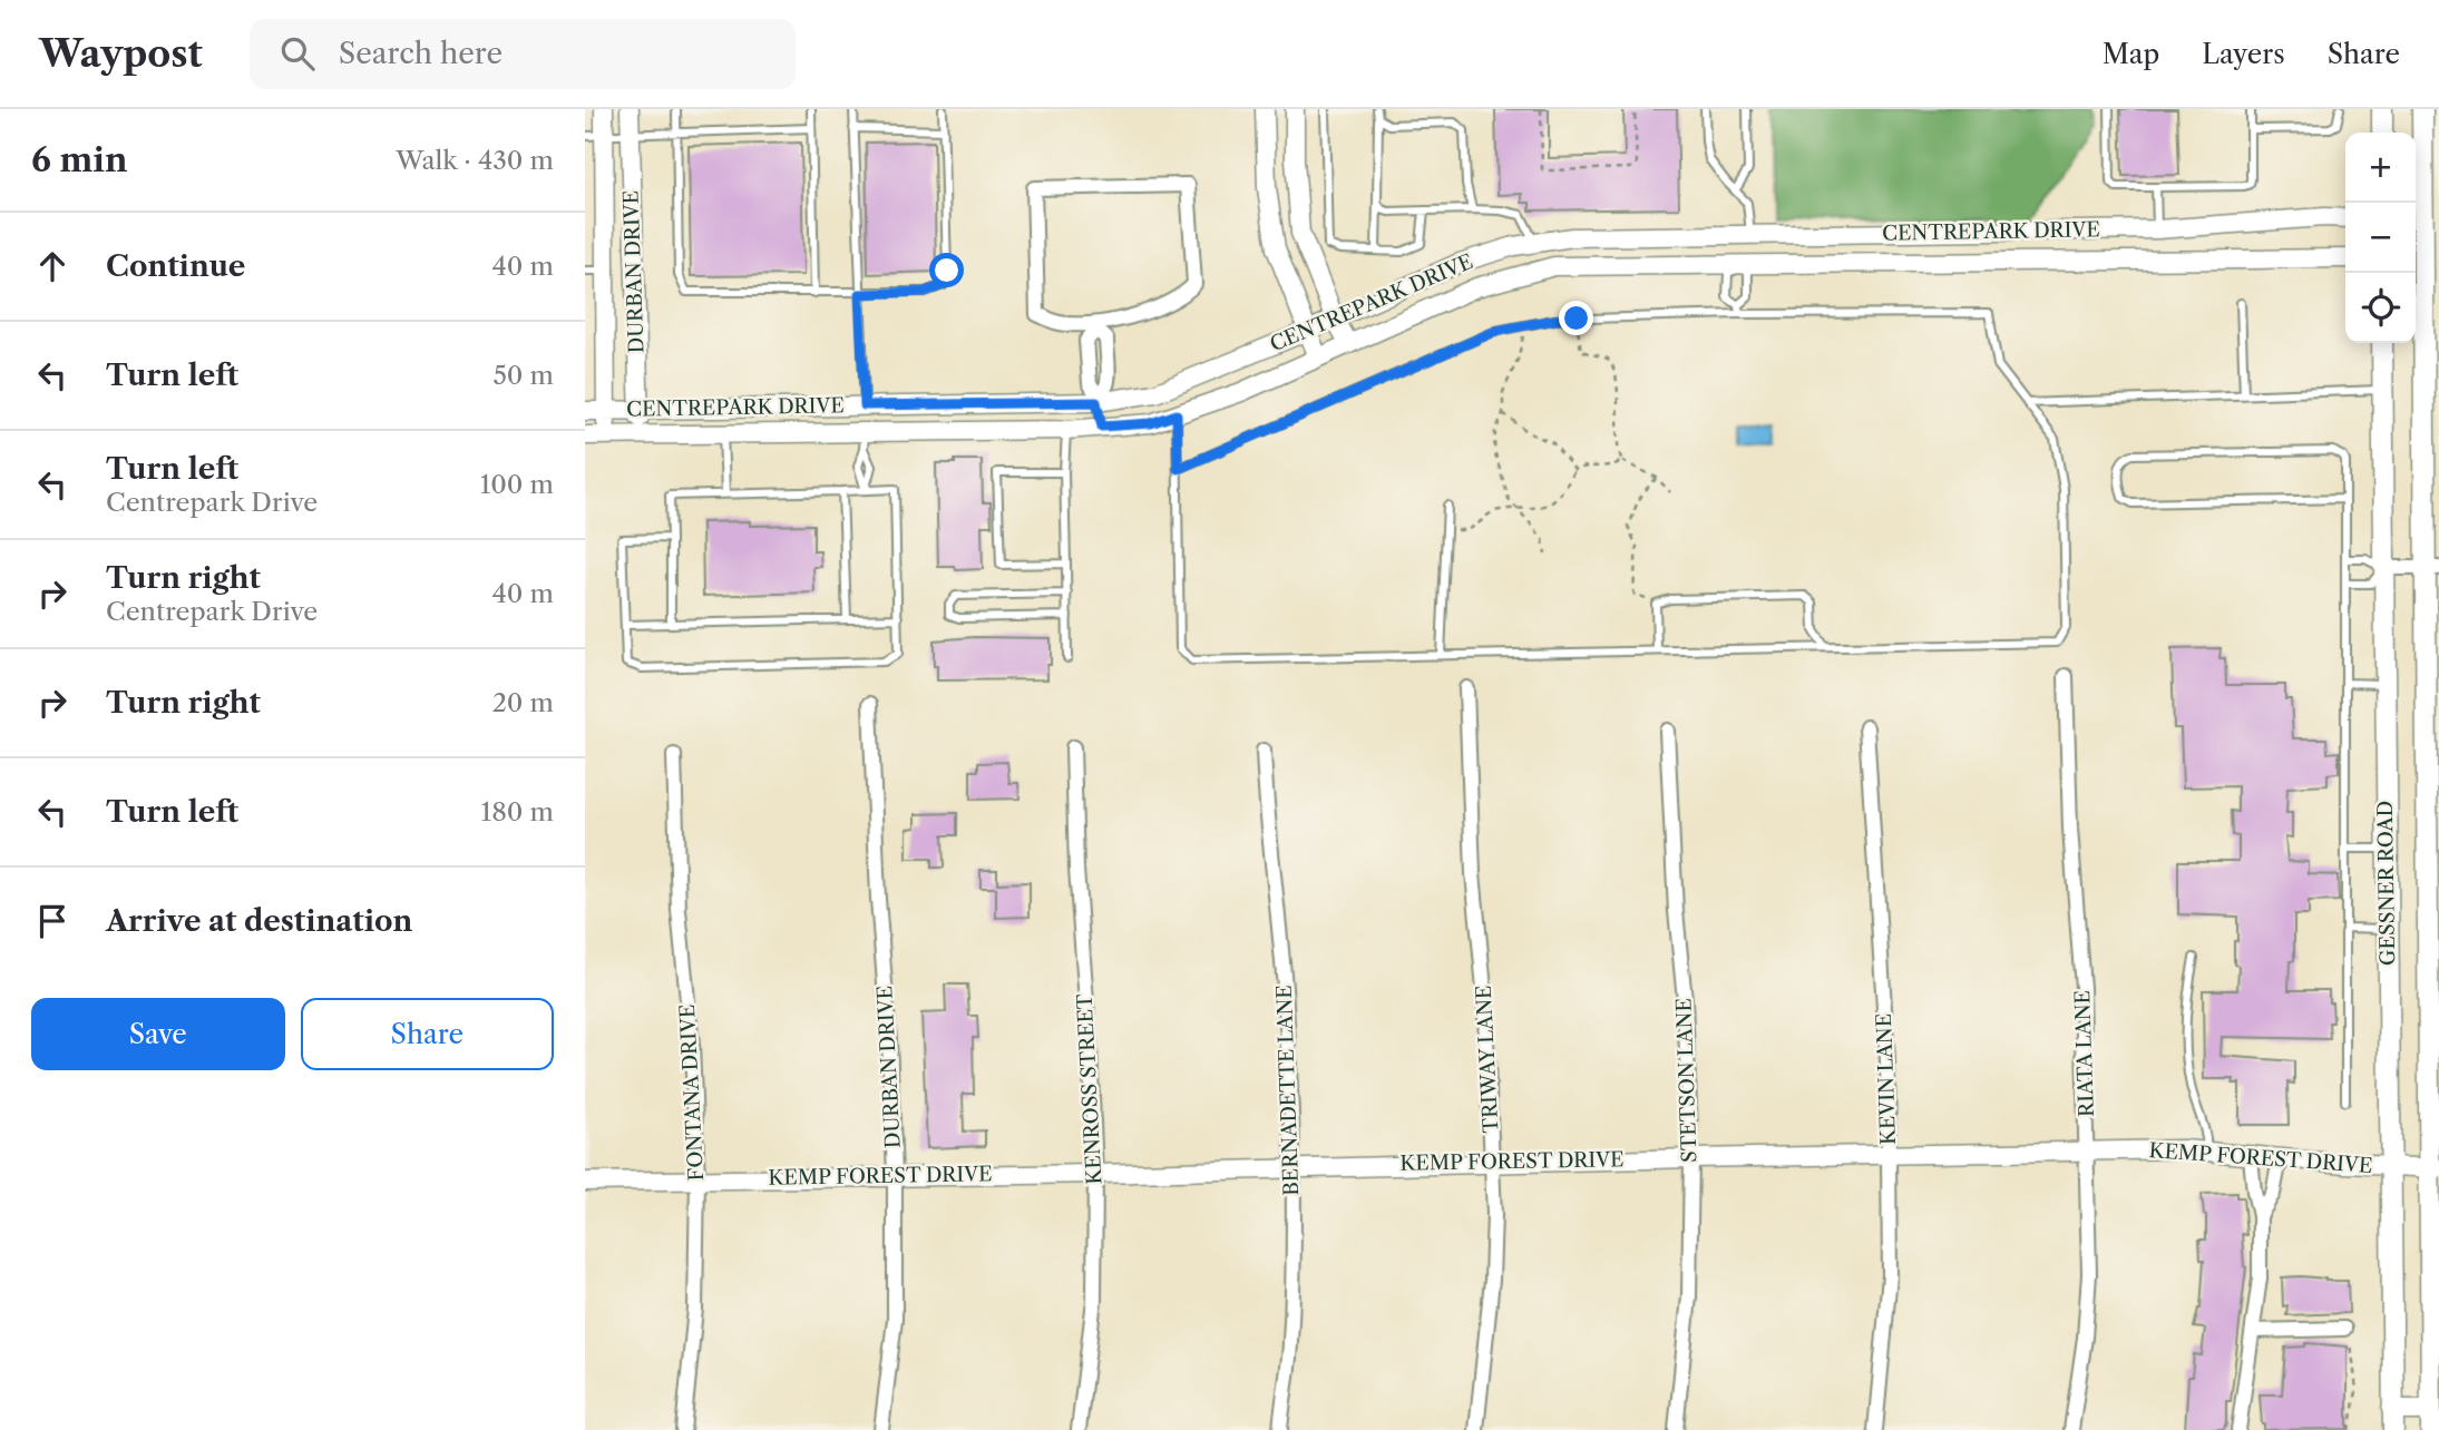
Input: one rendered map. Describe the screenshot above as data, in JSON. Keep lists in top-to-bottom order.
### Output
{
  "streets": {
    "main road": ["GESSNER ROAD"],
    "street": [
      "CENTREPARK DRIVE",
      "DURBAN DRIVE",
      "RIATA LANE",
      "TRIWAY LANE",
      "KEVIN LANE",
      "STETSON LANE",
      "KENROSS STREET",
      "BERNADETTE LANE",
      "FONTANA DRIVE",
      "KEMP FOREST DRIVE"
    ]
  },
  "crossings": [
    ["CENTREPARK DRIVE", "DURBAN DRIVE"],
    ["DURBAN DRIVE", "KEMP FOREST DRIVE"],
    ["GESSNER ROAD", "KEMP FOREST DRIVE"],
    ["RIATA LANE", "KEMP FOREST DRIVE"],
    ["TRIWAY LANE", "KEMP FOREST DRIVE"],
    ["KEVIN LANE", "KEMP FOREST DRIVE"],
    ["STETSON LANE", "KEMP FOREST DRIVE"],
    ["KENROSS STREET", "KEMP FOREST DRIVE"],
    ["BERNADETTE LANE", "KEMP FOREST DRIVE"],
    ["FONTANA DRIVE", "KEMP FOREST DRIVE"]
  ],
  "page": {
    "header": "Waypost",
    "search": "Search here",
    "nav": ["Map", "Layers", "Share"],
    "heading": ["6 min", "Walk · 430 m"],
    "map_buttons": ["+", "−"],
    "list": [
      ["Continue", "40 m"],
      ["Turn left", "50 m"],
      ["Turn left", "Centrepark Drive", "100 m"],
      ["Turn right", "Centrepark Drive", "40 m"],
      ["Turn right", "20 m"],
      ["Turn left", "180 m"],
      "Arrive at destination"
    ],
    "buttons": ["Save", "Share"]
  }
}
